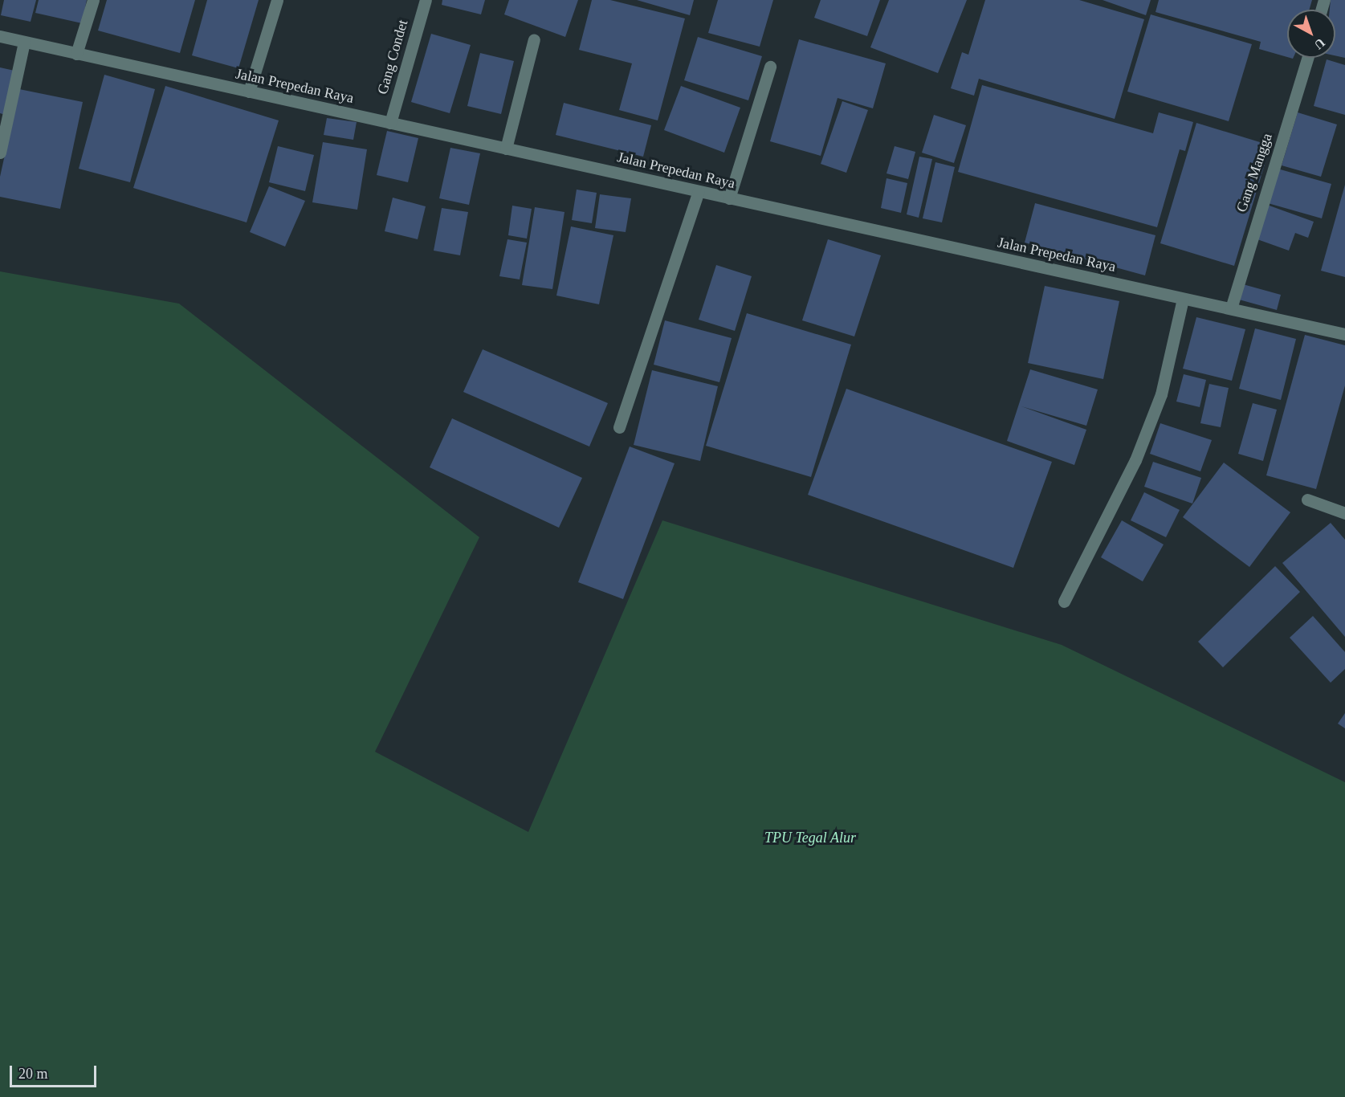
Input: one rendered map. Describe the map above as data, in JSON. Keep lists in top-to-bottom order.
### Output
{
  "streets": {
    "street": ["Gang Condet", "Jalan Prepedan Raya", "Gang Mangga"]
  },
  "crossings": [
    ["Gang Condet", "Jalan Prepedan Raya"],
    ["Jalan Prepedan Raya", "Gang Mangga"]
  ],
  "parks": ["TPU Tegal Alur"],
  "scale_bar": "20 m",
  "north": "bottom right"
}
